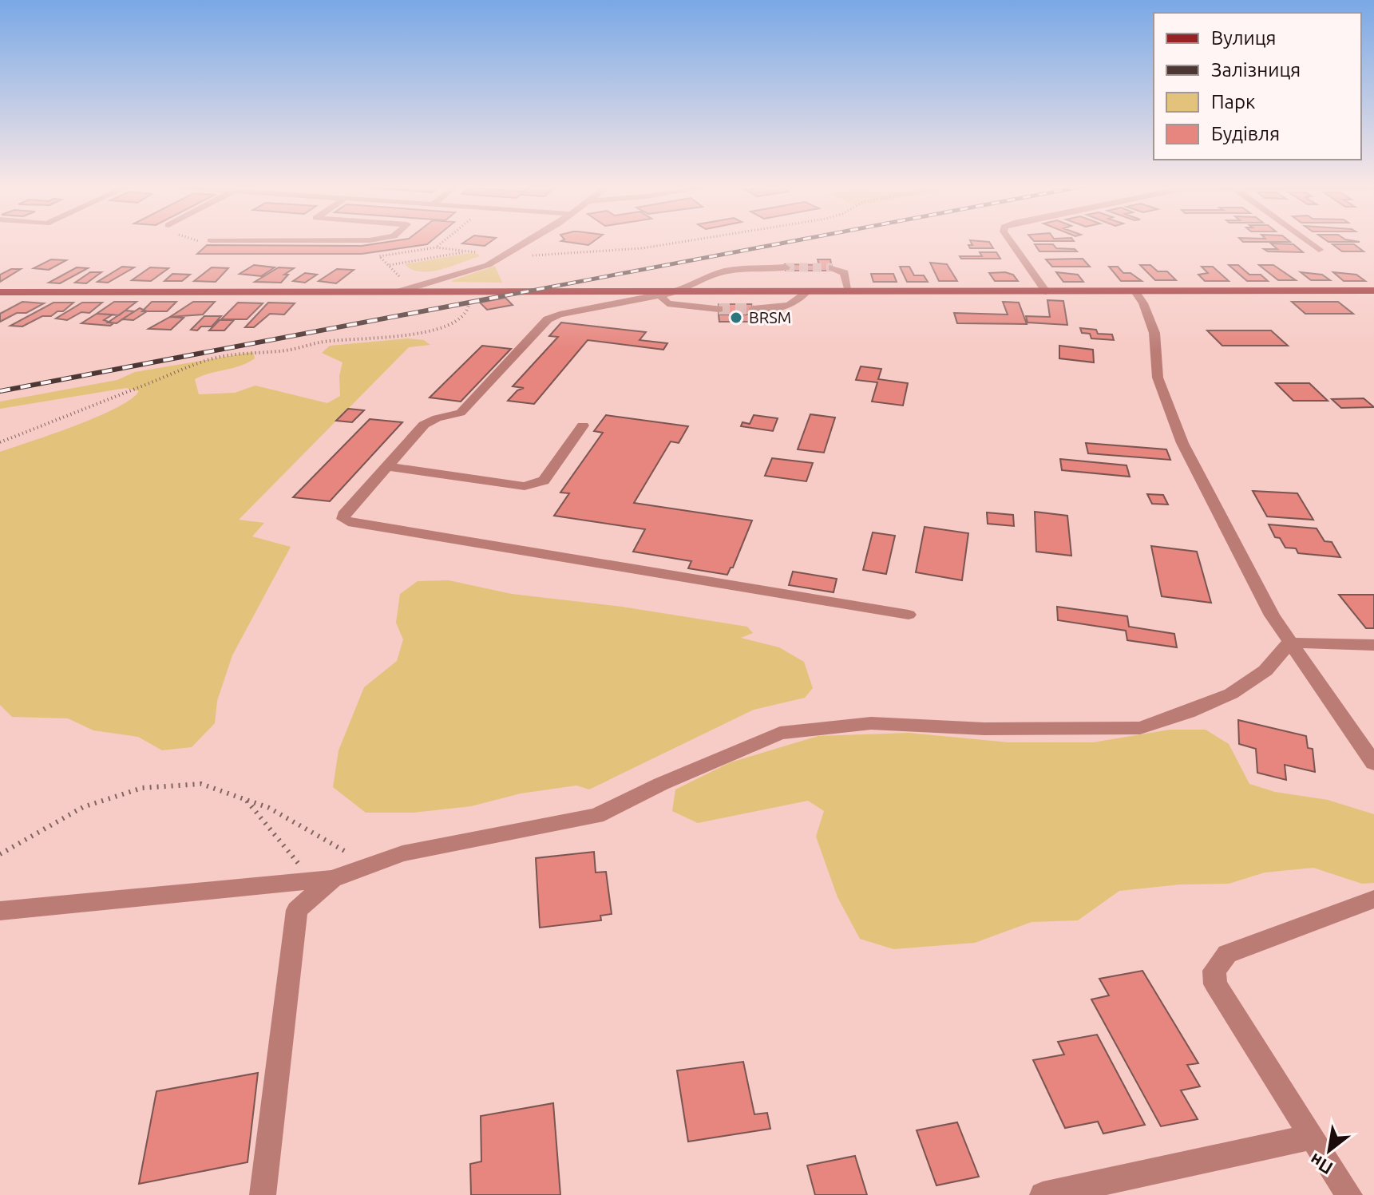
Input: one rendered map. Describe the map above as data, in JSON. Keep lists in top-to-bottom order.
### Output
{
  "places": ["BRSM"],
  "legend": [
    "Вулиця",
    "Залізниця",
    "Парк",
    "Будівля"
  ],
  "north": "bottom left"
}
